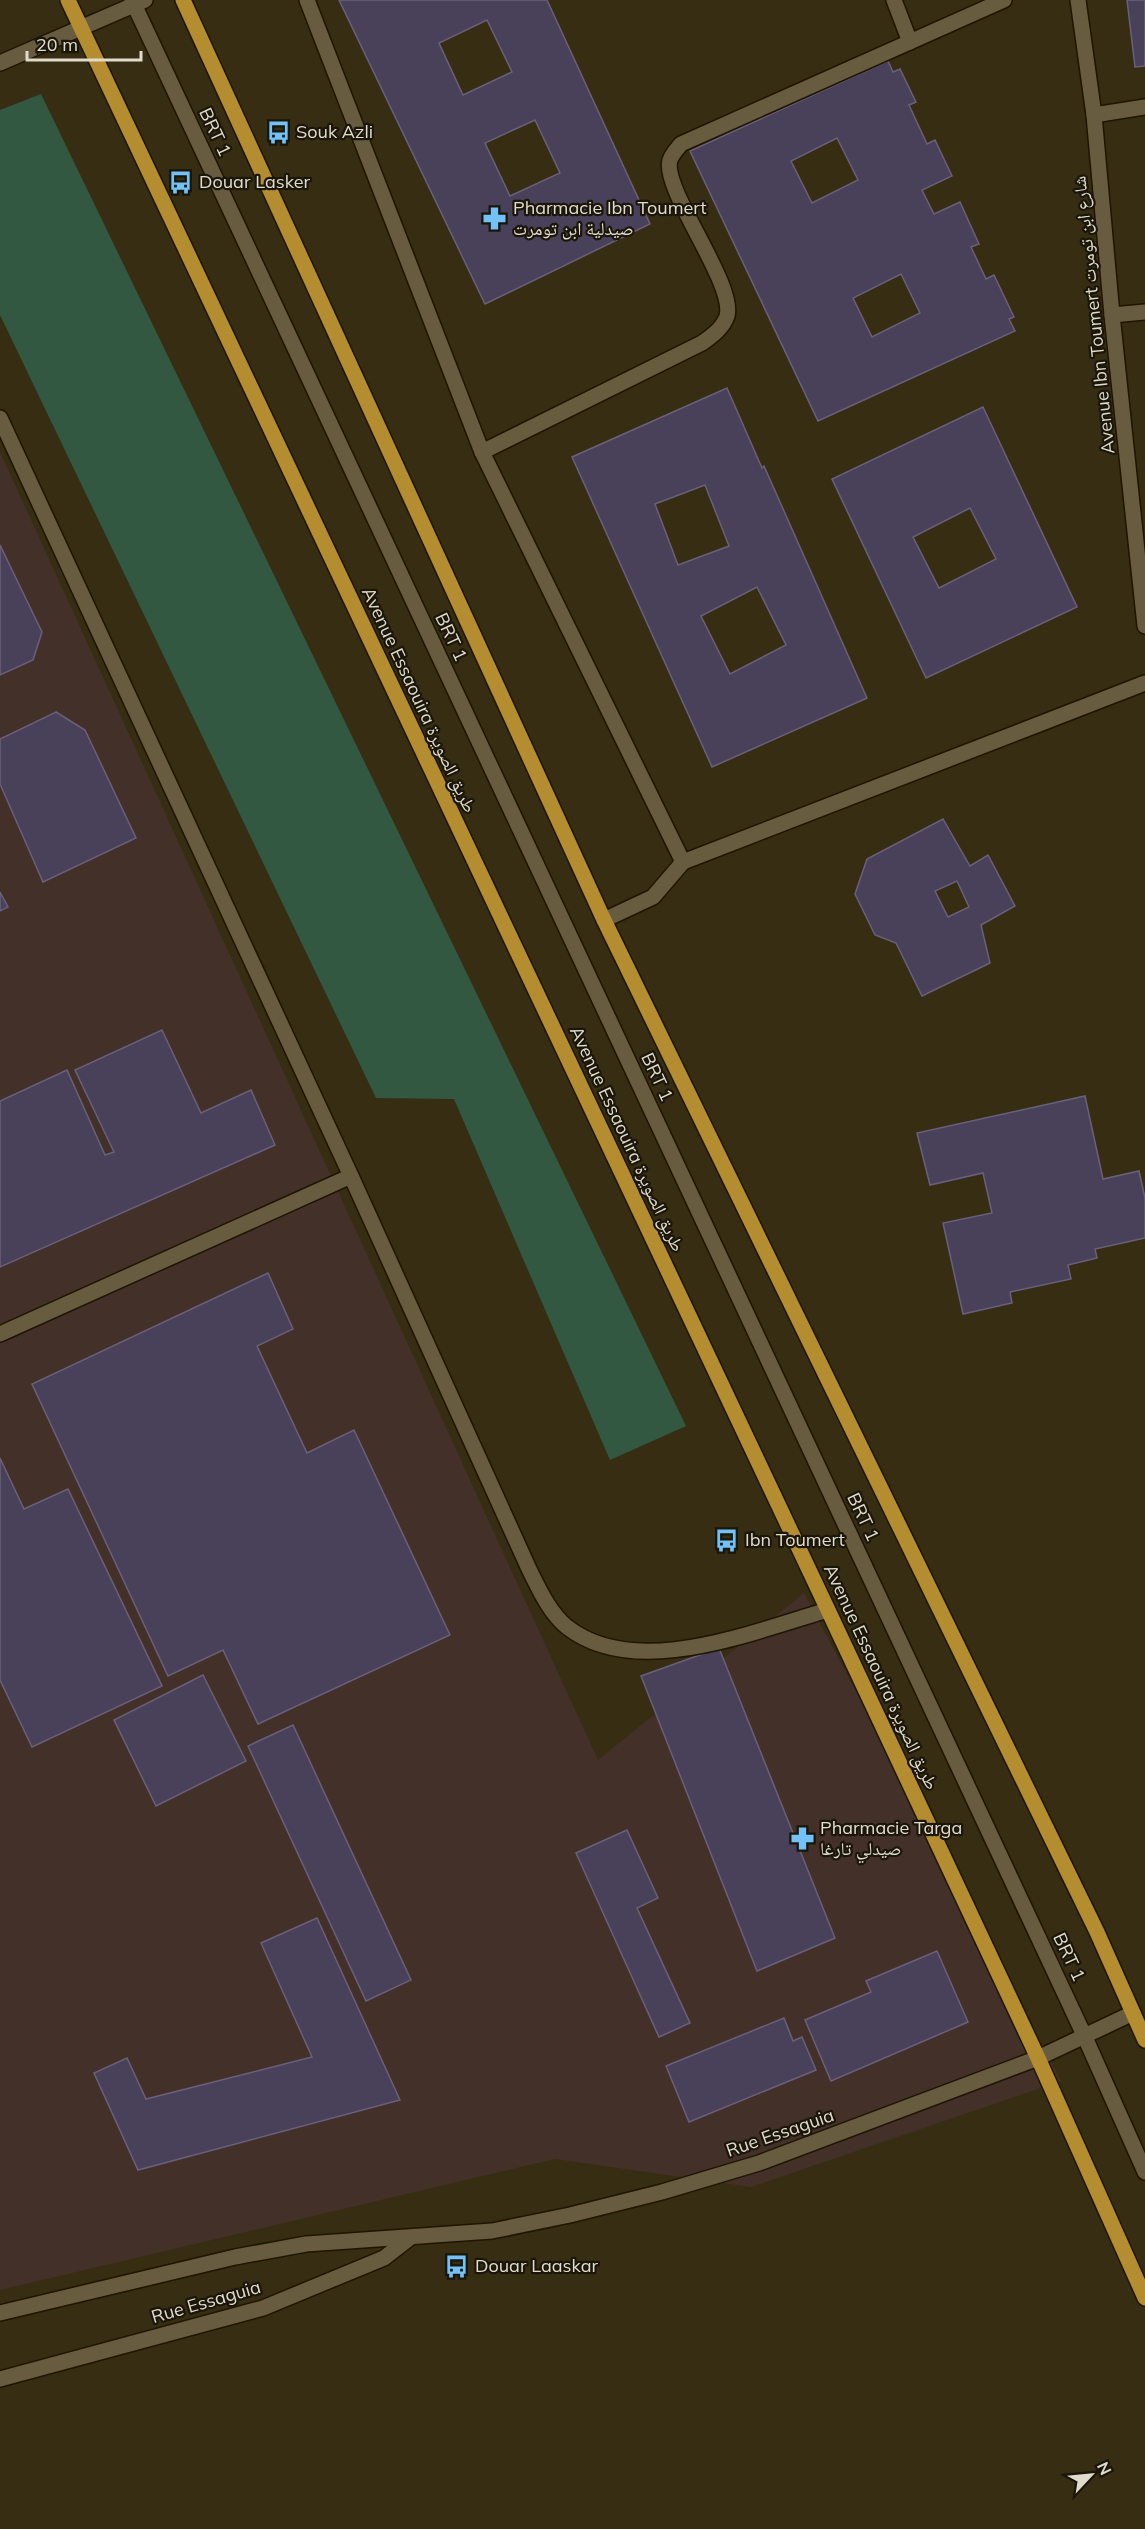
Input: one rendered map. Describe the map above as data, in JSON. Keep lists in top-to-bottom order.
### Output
{
  "streets": {
    "main road": ["Avenue Essaouira طريق الصويرة"],
    "street": ["BRT 1", "Avenue Ibn Toumert شارع ابن تومرت", "Rue Essaguia"]
  },
  "crossings": [
    ["BRT 1", "Rue Essaguia"],
    ["Avenue Essaouira طريق الصويرة", "Rue Essaguia"]
  ],
  "places": {
    "bus stop": [
      "Souk Azli",
      "Douar Lasker",
      "Ibn Toumert",
      "Douar Laaskar"
    ],
    "pharmacy": ["Pharmacie Ibn Toumert صيدلية ابن تومرت", "Pharmacie Targa صيدلي تارغا"]
  },
  "scale_bar": "20 m",
  "north": "top right"
}
